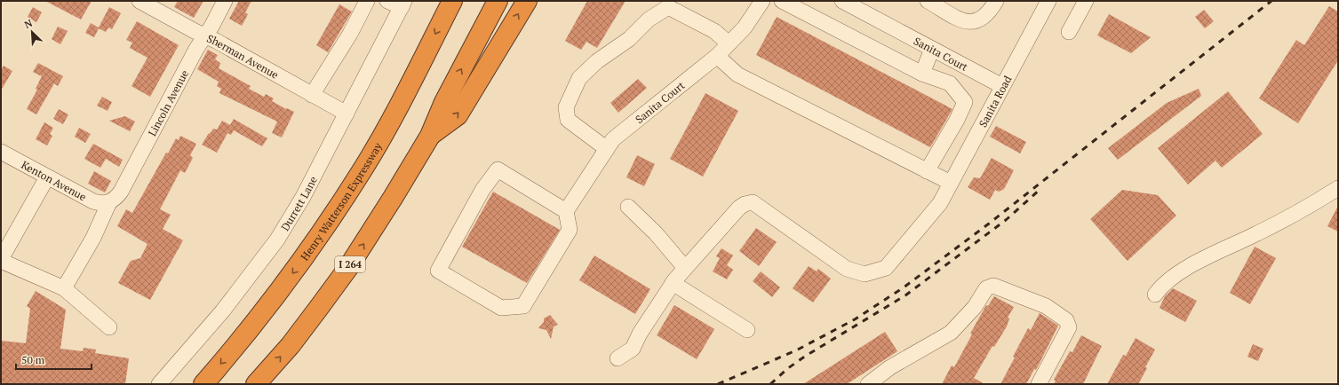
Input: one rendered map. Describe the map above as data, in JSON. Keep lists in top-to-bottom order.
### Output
{
  "streets": {
    "highway": ["Henry Watterson Expressway", "I 264"],
    "street": [
      "Sanita Court",
      "Sherman Avenue",
      "Sanita Road",
      "Lincoln Avenue",
      "Kenton Avenue",
      "Durrett Lane"
    ]
  },
  "crossings": [
    ["Sanita Court", "Sanita Road"],
    ["Sherman Avenue", "Lincoln Avenue"],
    ["Sherman Avenue", "Durrett Lane"],
    ["Lincoln Avenue", "Kenton Avenue"]
  ],
  "scale_bar": "50 m",
  "north": "top left"
}
